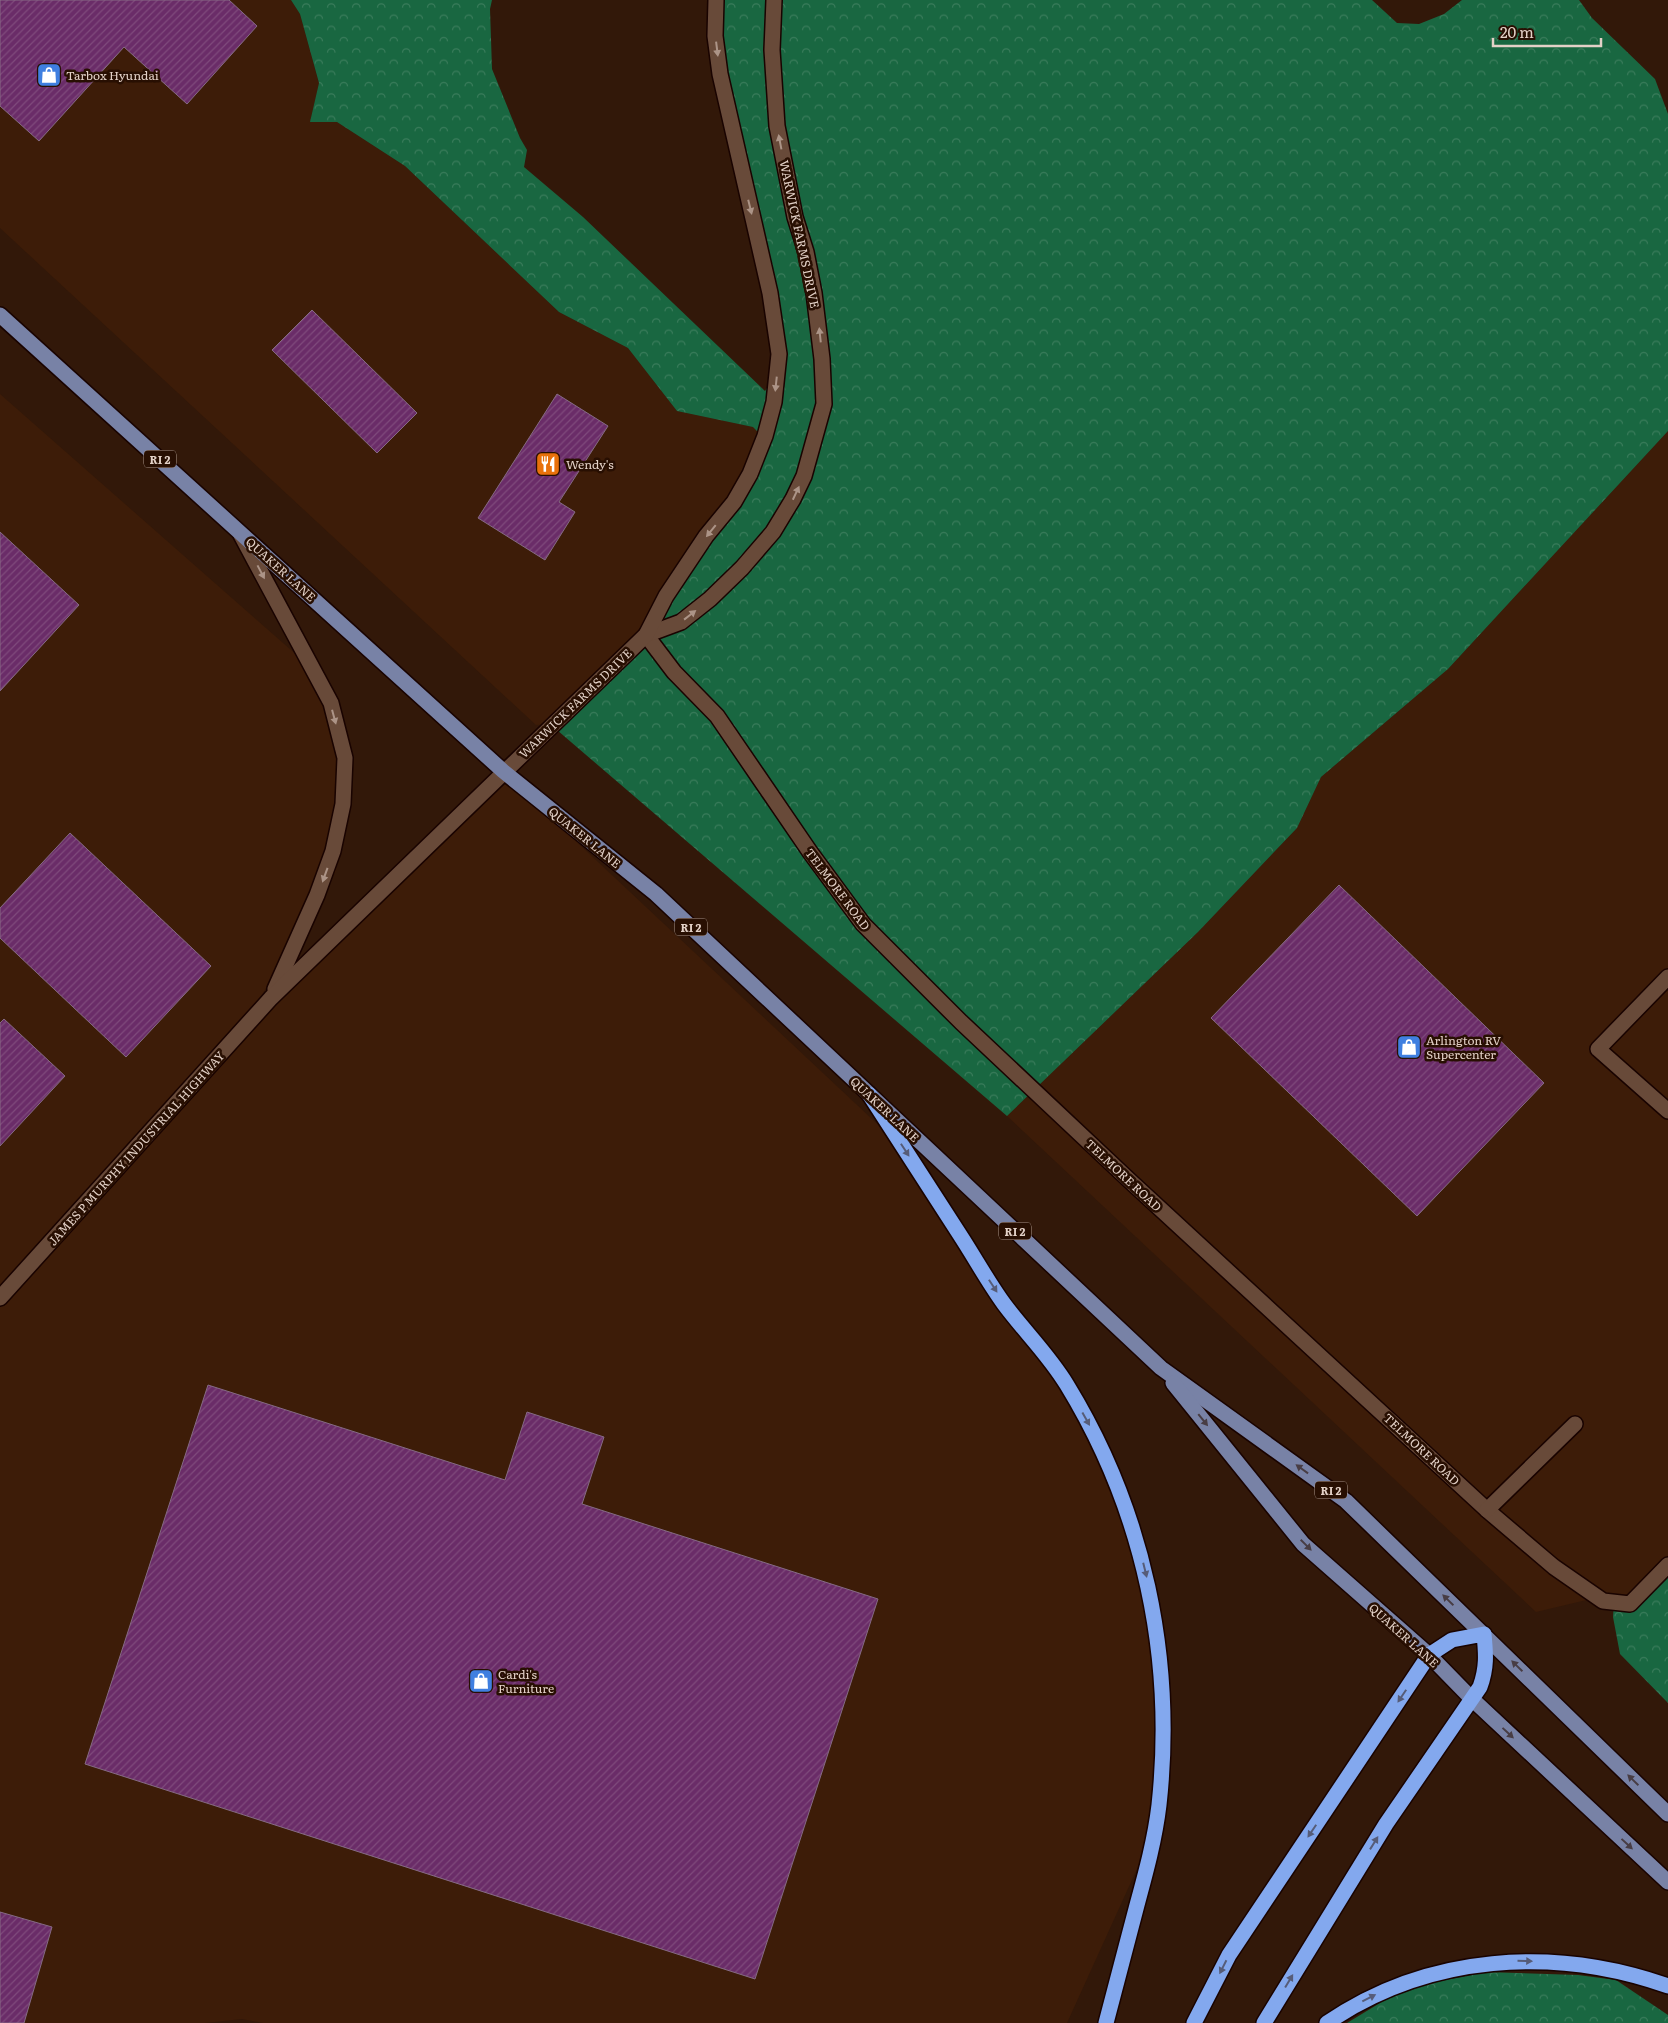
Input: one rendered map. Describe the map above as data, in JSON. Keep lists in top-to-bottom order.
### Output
{
  "streets": {
    "main road": ["RI 2", "QUAKER LANE"],
    "street": ["WARWICK FARMS DRIVE", "TELMORE ROAD", "JAMES P MURPHY INDUSTRIAL HIGHWAY"]
  },
  "crossings": [
    ["WARWICK FARMS DRIVE", "QUAKER LANE"],
    ["WARWICK FARMS DRIVE", "TELMORE ROAD"],
    ["WARWICK FARMS DRIVE", "JAMES P MURPHY INDUSTRIAL HIGHWAY"],
    ["QUAKER LANE", "JAMES P MURPHY INDUSTRIAL HIGHWAY"]
  ],
  "one_way": ["JAMES P MURPHY INDUSTRIAL HIGHWAY"],
  "places": {
    "shop": ["Tarbox Hyundai", "Arlington RV Supercenter", "Cardi's Furniture"],
    "restaurant": ["Wendy's"]
  },
  "scale_bar": "20 m"
}
